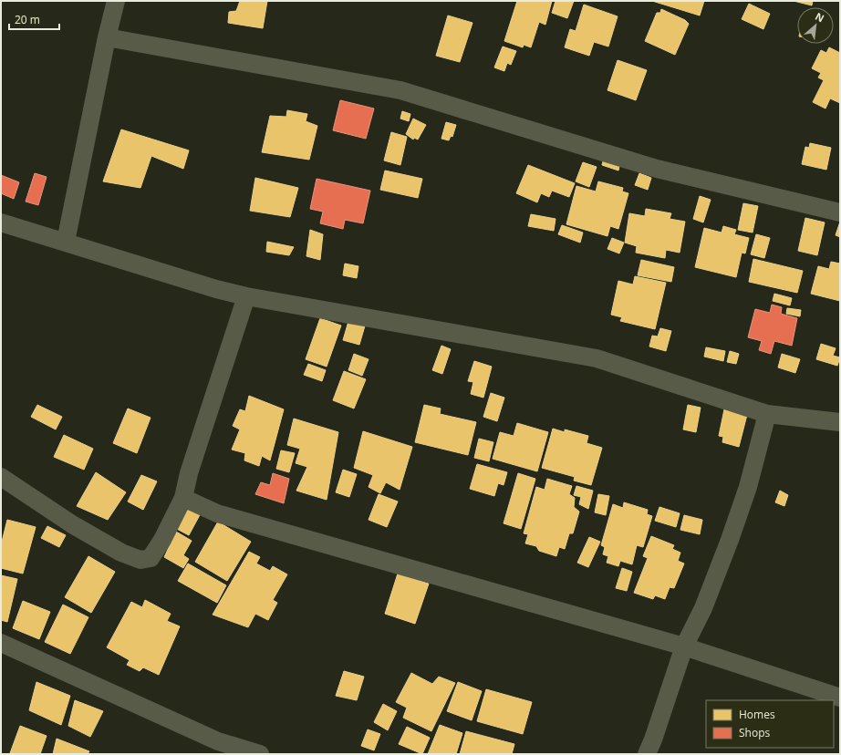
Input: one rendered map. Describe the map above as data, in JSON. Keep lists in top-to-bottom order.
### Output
{
  "legend": ["Homes", "Shops"],
  "scale_bar": "20 m",
  "north": "top right"
}
